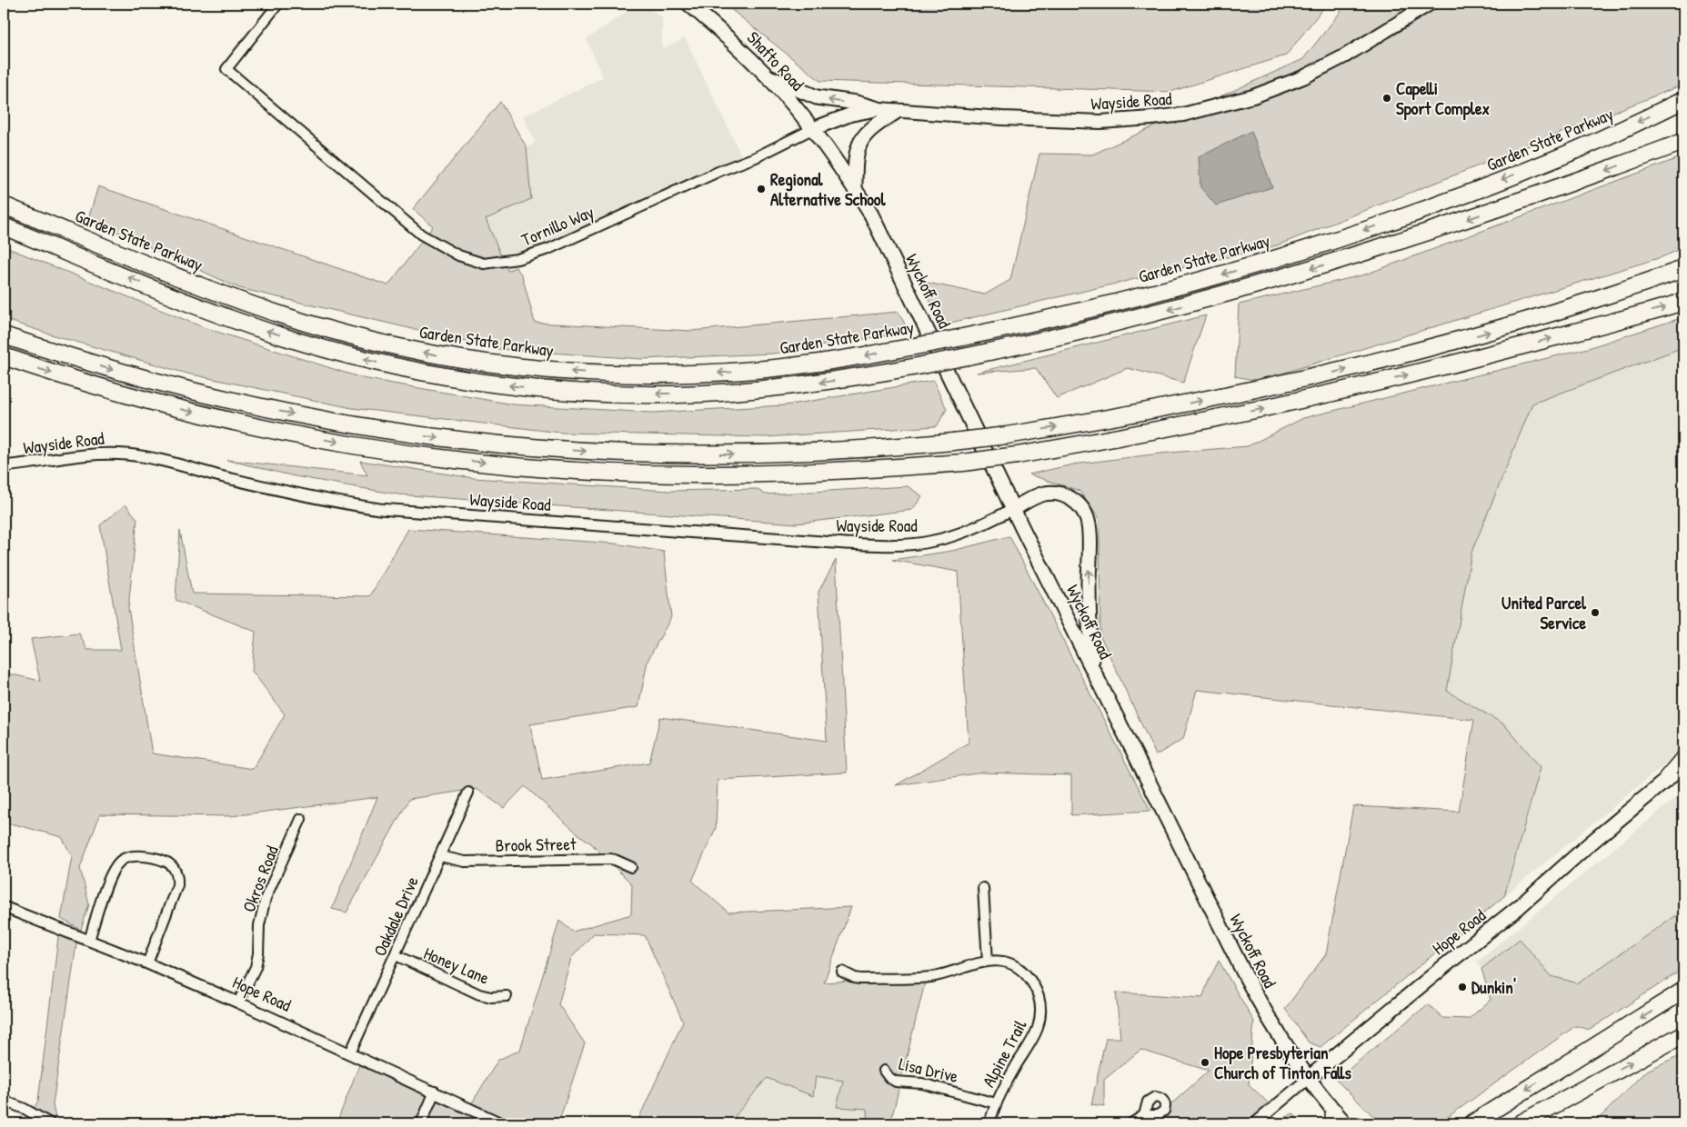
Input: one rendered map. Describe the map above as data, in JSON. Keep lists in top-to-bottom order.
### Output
{
  "streets": {
    "highway": ["Garden State Parkway"],
    "main road": [
      "Shafto Road",
      "Wayside Road",
      "Wyckoff Road",
      "Hope Road"
    ],
    "street": [
      "Tornillo Way",
      "Brook Street",
      "Okros Road",
      "Oakdale Drive",
      "Honey Lane",
      "Alpine Trail",
      "Lisa Drive"
    ]
  },
  "crossings": [
    ["Shafto Road", "Wayside Road"],
    ["Shafto Road", "Tornillo Way"],
    ["Shafto Road", "Wyckoff Road"],
    ["Wayside Road", "Tornillo Way"],
    ["Wayside Road", "Wyckoff Road"],
    ["Tornillo Way", "Wyckoff Road"],
    ["Wyckoff Road", "Hope Road"],
    ["Brook Street", "Oakdale Drive"],
    ["Okros Road", "Hope Road"],
    ["Oakdale Drive", "Hope Road"],
    ["Oakdale Drive", "Honey Lane"],
    ["Alpine Trail", "Lisa Drive"]
  ],
  "places": [
    "Capelli Sport Complex",
    "Regional Alternative School",
    "United Parcel Service",
    "Dunkin'",
    "Hope Presbyterian Church of Tinton Falls"
  ]
}
